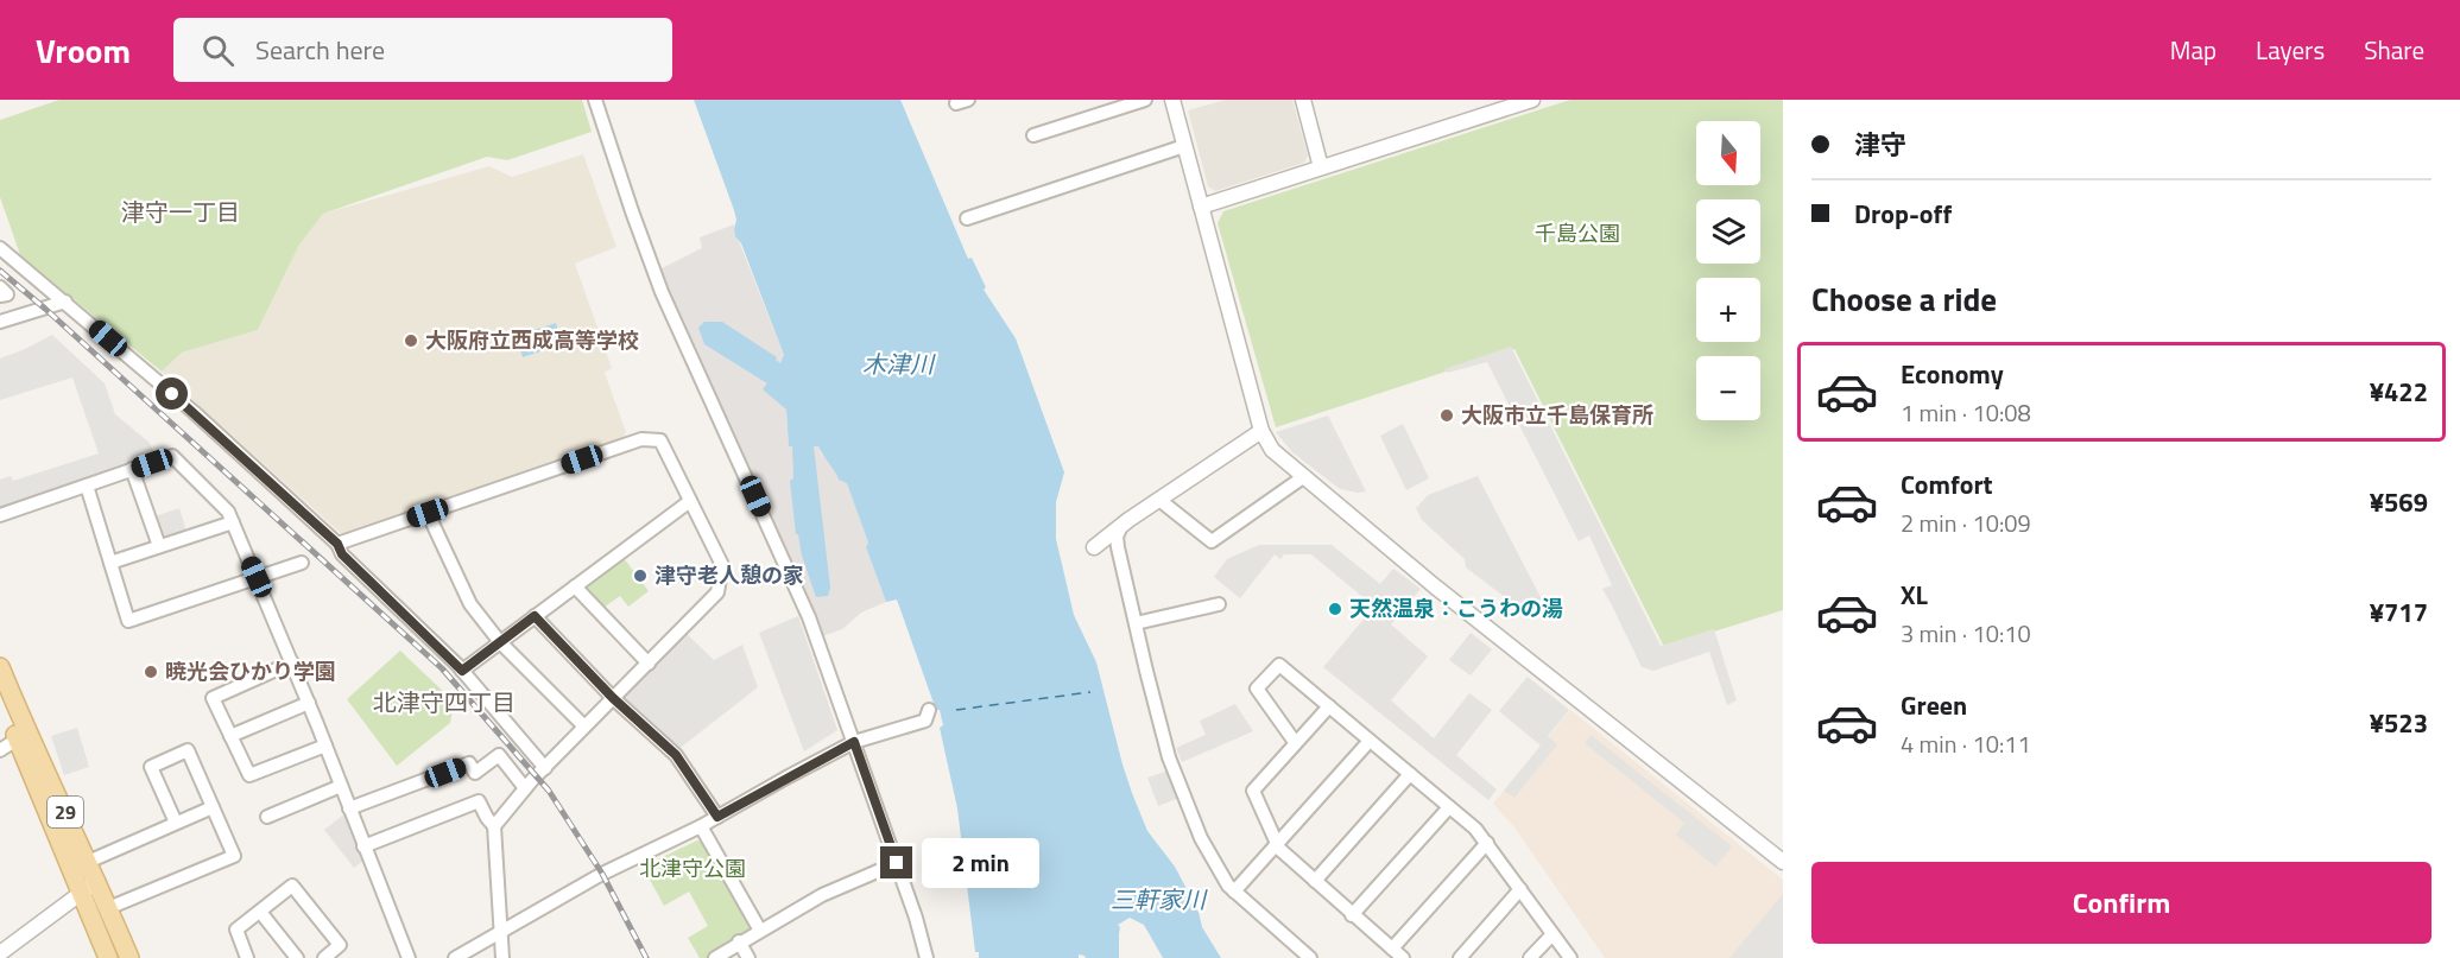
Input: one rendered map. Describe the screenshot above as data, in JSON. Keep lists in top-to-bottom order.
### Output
{
  "streets": {
    "main road": ["29"]
  },
  "districts": ["津守一丁目", "北津守四丁目"],
  "water": ["木津川", "三軒家川"],
  "parks": ["千島公園", "北津守公園"],
  "places": [
    "大阪府立西成高等学校",
    "大阪市立千島保育所",
    "津守老人憩の家",
    "天然温泉：こうわの湯",
    "暁光会ひかり学園"
  ],
  "north": "bottom",
  "page": {
    "header": "Vroom",
    "search": "Search here",
    "nav": ["Map", "Layers", "Share"],
    "banner": ["津守", "Drop-off"],
    "map_buttons": ["+", "−"],
    "heading": "Choose a ride",
    "list": [
      {
        "name": "Economy",
        "note": "1 min · 10:08",
        "value": "¥422"
      },
      {
        "name": "Comfort",
        "note": "2 min · 10:09",
        "value": "¥569"
      },
      {
        "name": "XL",
        "note": "3 min · 10:10",
        "value": "¥717"
      },
      {
        "name": "Green",
        "note": "4 min · 10:11",
        "value": "¥523"
      }
    ],
    "bubble": "2 min",
    "buttons": "Confirm"
  }
}
